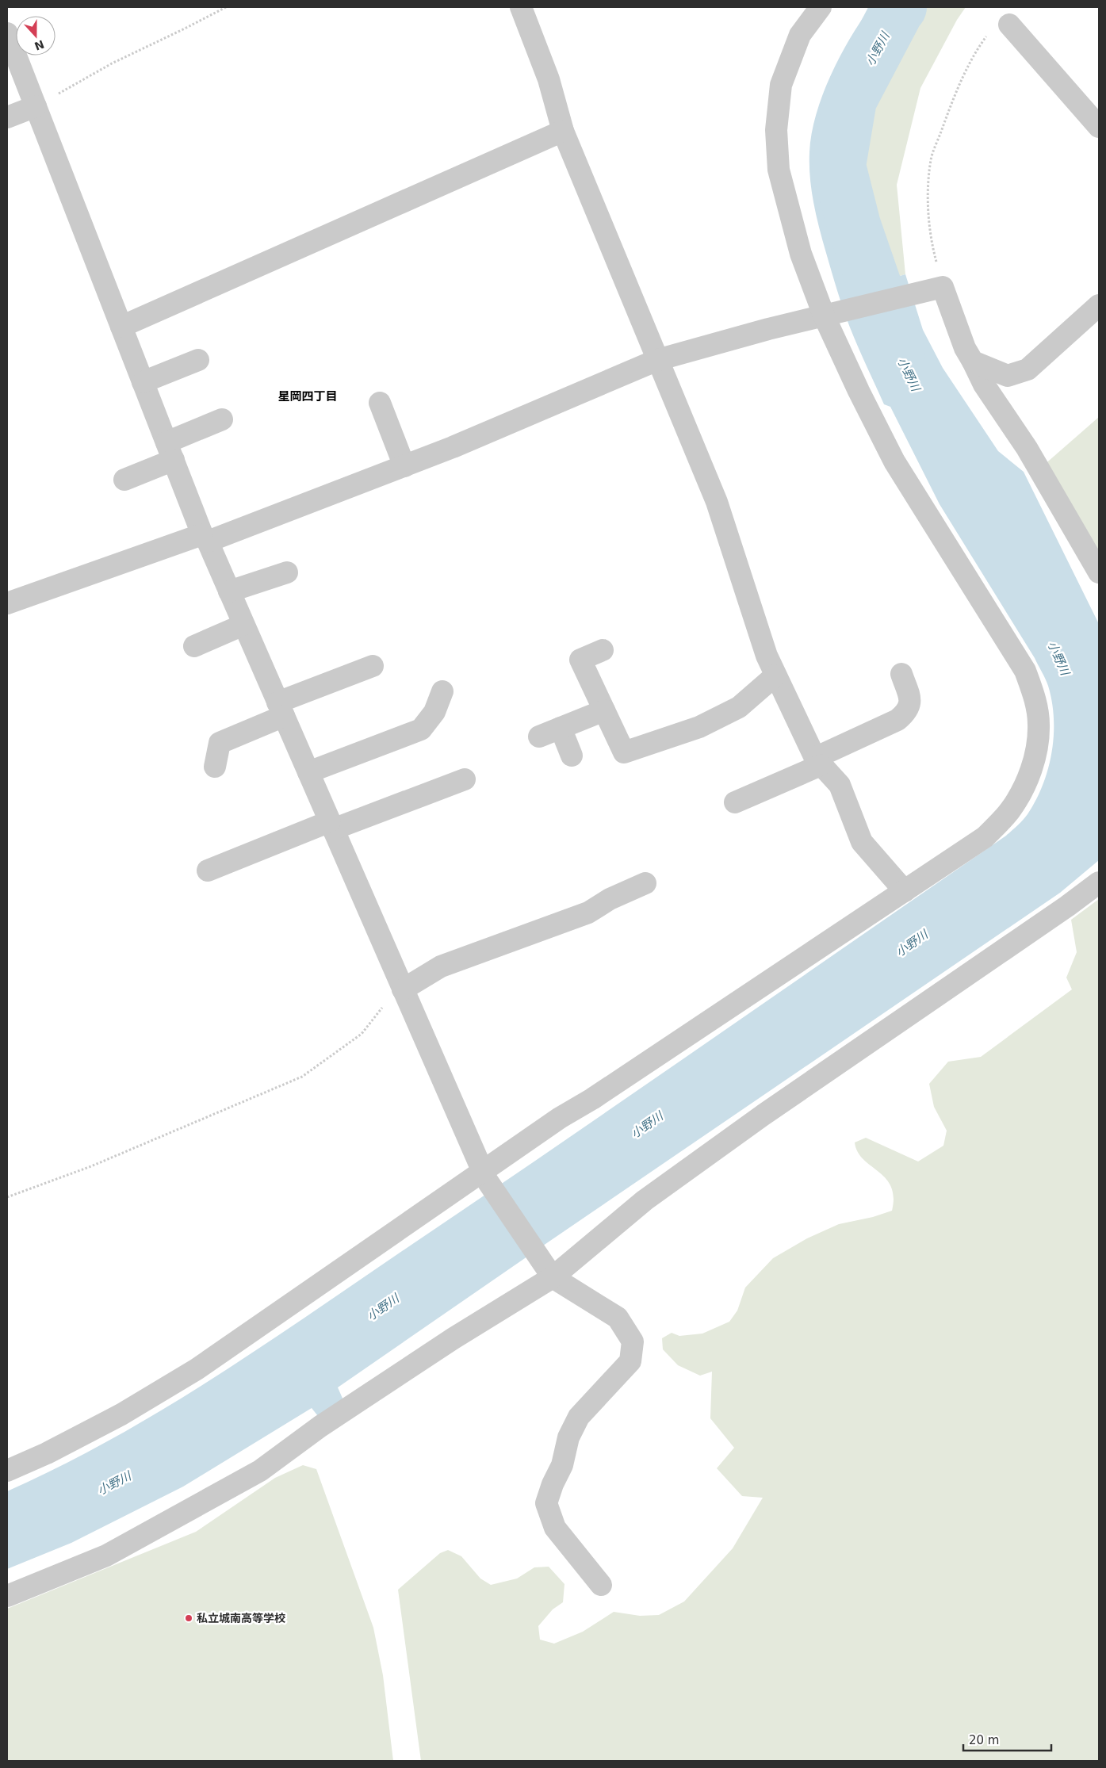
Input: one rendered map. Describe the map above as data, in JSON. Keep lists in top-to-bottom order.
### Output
{
  "districts": ["星岡四丁目"],
  "water": ["小野川"],
  "places": ["私立城南高等学校"],
  "scale_bar": "20 m",
  "north": "bottom"
}
